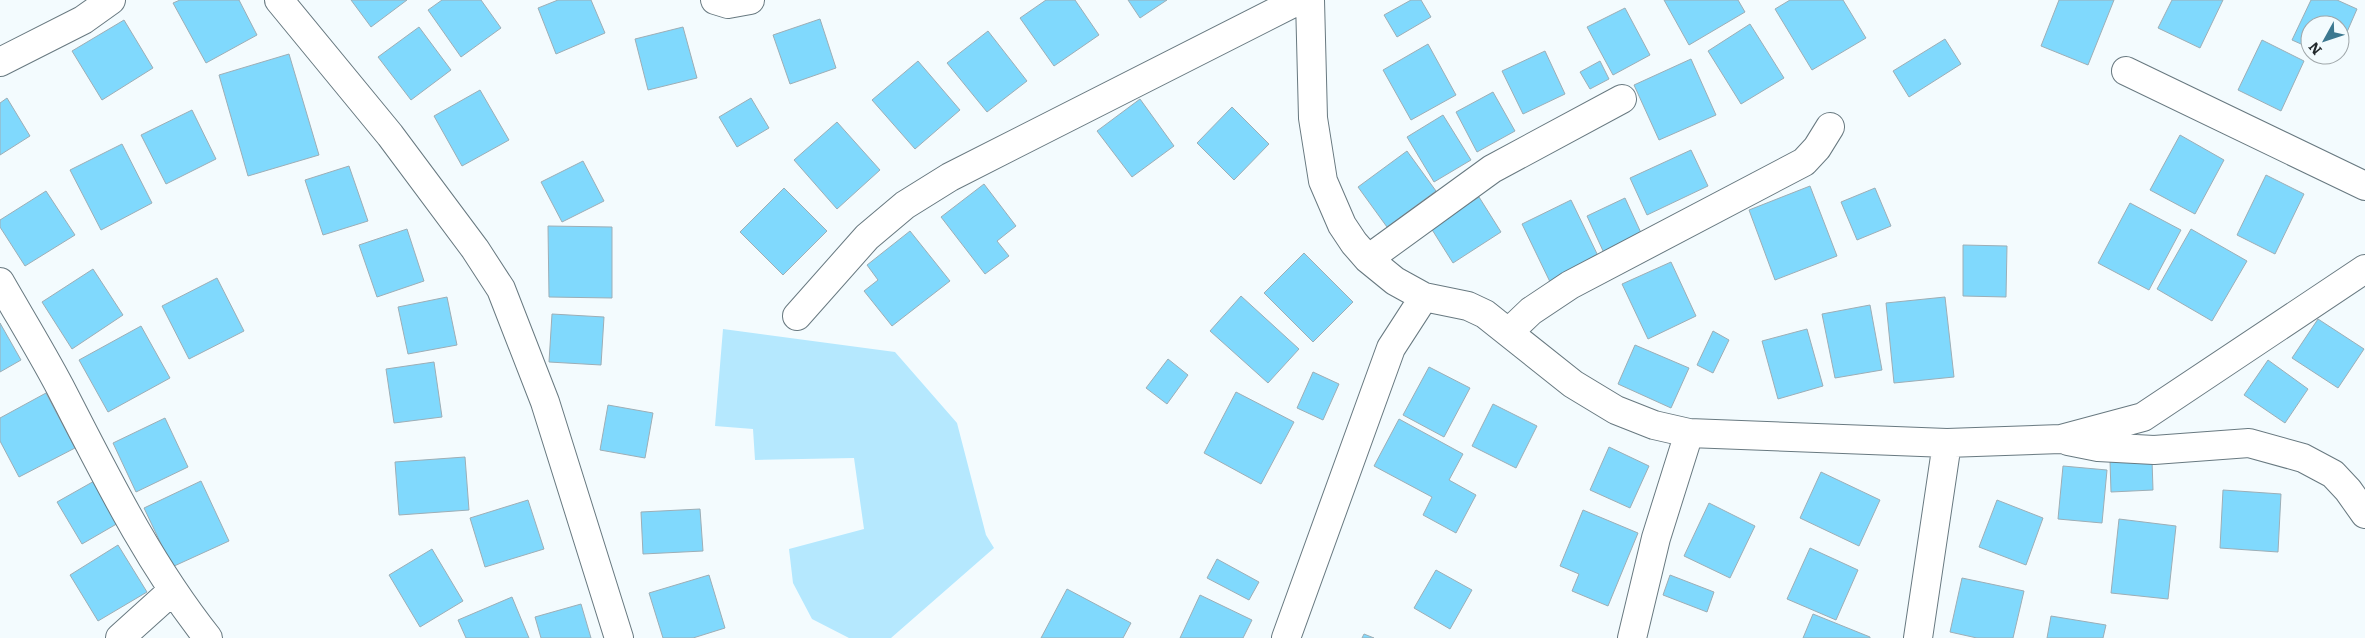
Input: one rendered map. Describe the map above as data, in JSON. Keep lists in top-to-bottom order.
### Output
{
  "north": "bottom left"
}
